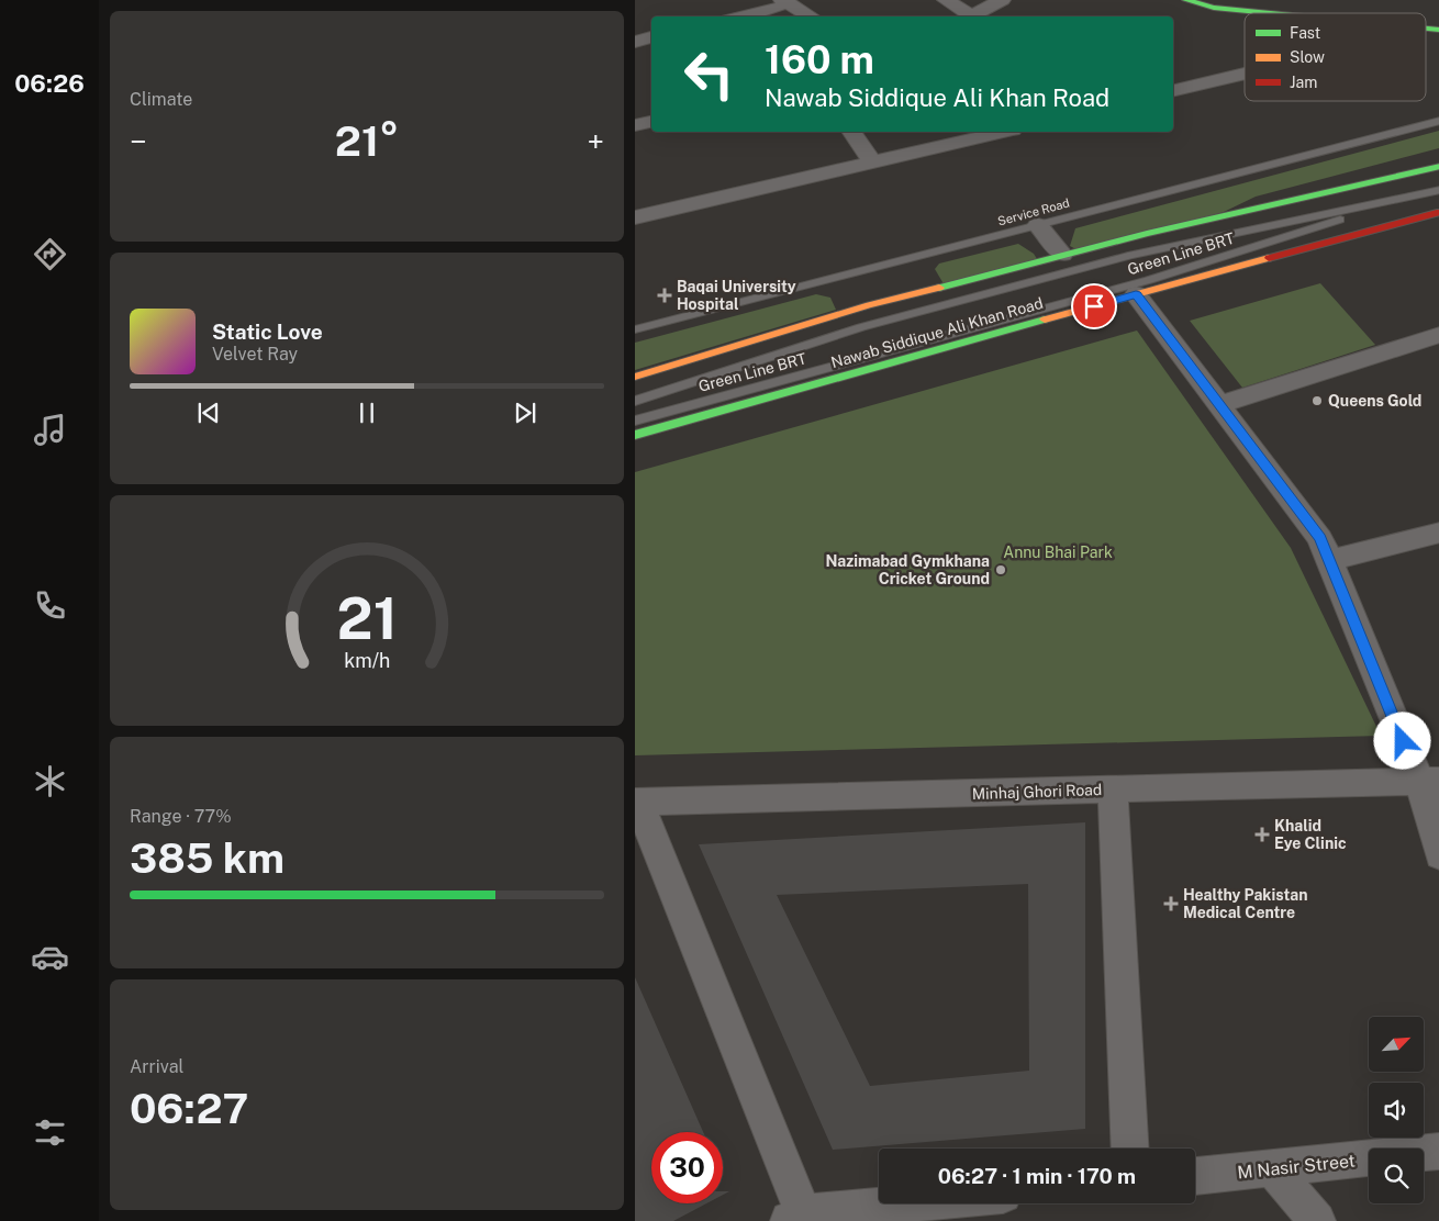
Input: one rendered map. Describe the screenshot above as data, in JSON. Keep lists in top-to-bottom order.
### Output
{
  "streets": {
    "main road": ["Nawab Siddique Ali Khan Road"],
    "street": ["Minhaj Ghori Road", "M Nasir Street"],
    "lane": ["Service Road", "Green Line BRT"]
  },
  "parks": ["Annu Bhai Park"],
  "places": {
    "health": ["Baqai University Hospital", "Khalid Eye Clinic", "Healthy Pakistan Medical Centre"],
    "other": ["Queens Gold", "Nazimabad Gymkhana Cricket Ground"]
  },
  "legend": ["Fast", "Slow", "Jam"],
  "north": "top right",
  "page": {
    "tabs": "06:26",
    "tile": [
      "Climate",
      ["Range · 77%", "385 km"],
      ["Arrival", "06:27"]
    ],
    "turn": ["160 m", "Nawab Siddique Ali Khan Road"],
    "heat": ["−", "21°", "+"],
    "song": ["Static Love", "Velvet Ray"],
    "limit": "30",
    "trip": "06:27 · 1 min · 170 m",
    "gauge": ["21", "km/h"]
  }
}
